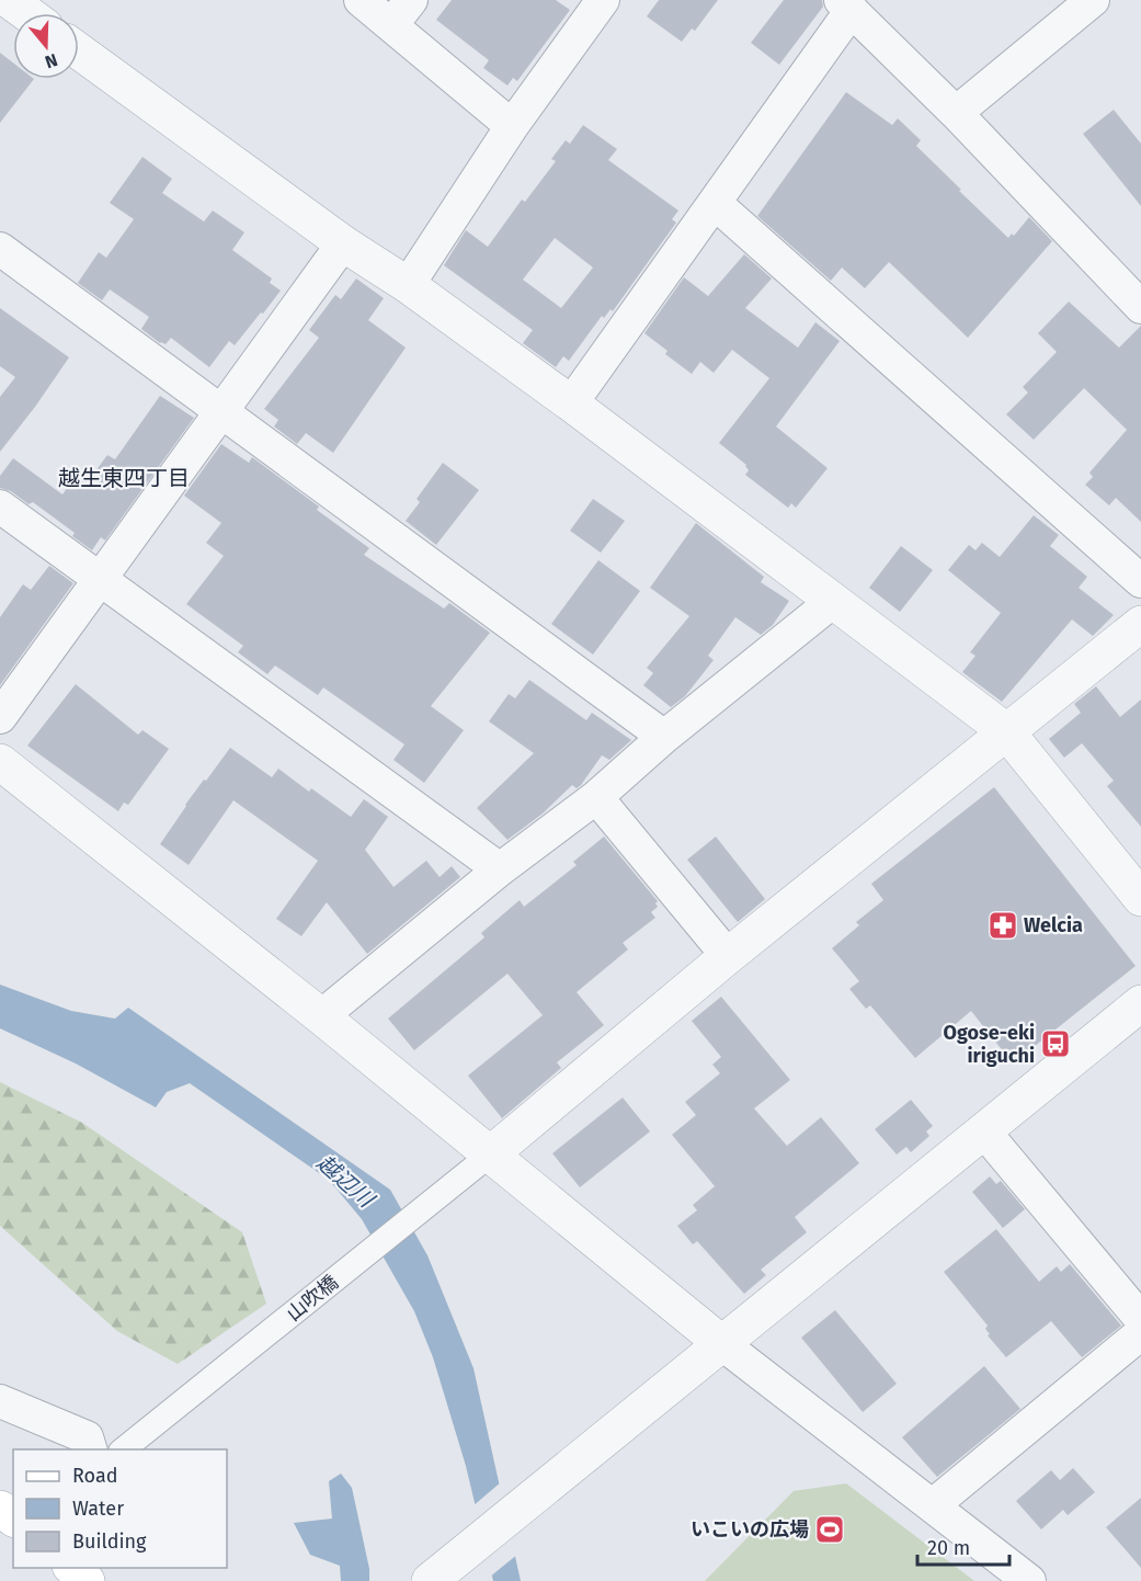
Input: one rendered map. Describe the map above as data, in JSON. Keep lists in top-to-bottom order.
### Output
{
  "streets": {
    "street": ["山吹橋"]
  },
  "districts": ["越生東四丁目"],
  "water": ["越辺川"],
  "places": {
    "pharmacy": ["Welcia"],
    "bus stop": ["Ogose-eki iriguchi"],
    "sports": ["いこいの広場"]
  },
  "legend": ["Road", "Water", "Building"],
  "scale_bar": "20 m",
  "north": "bottom"
}
